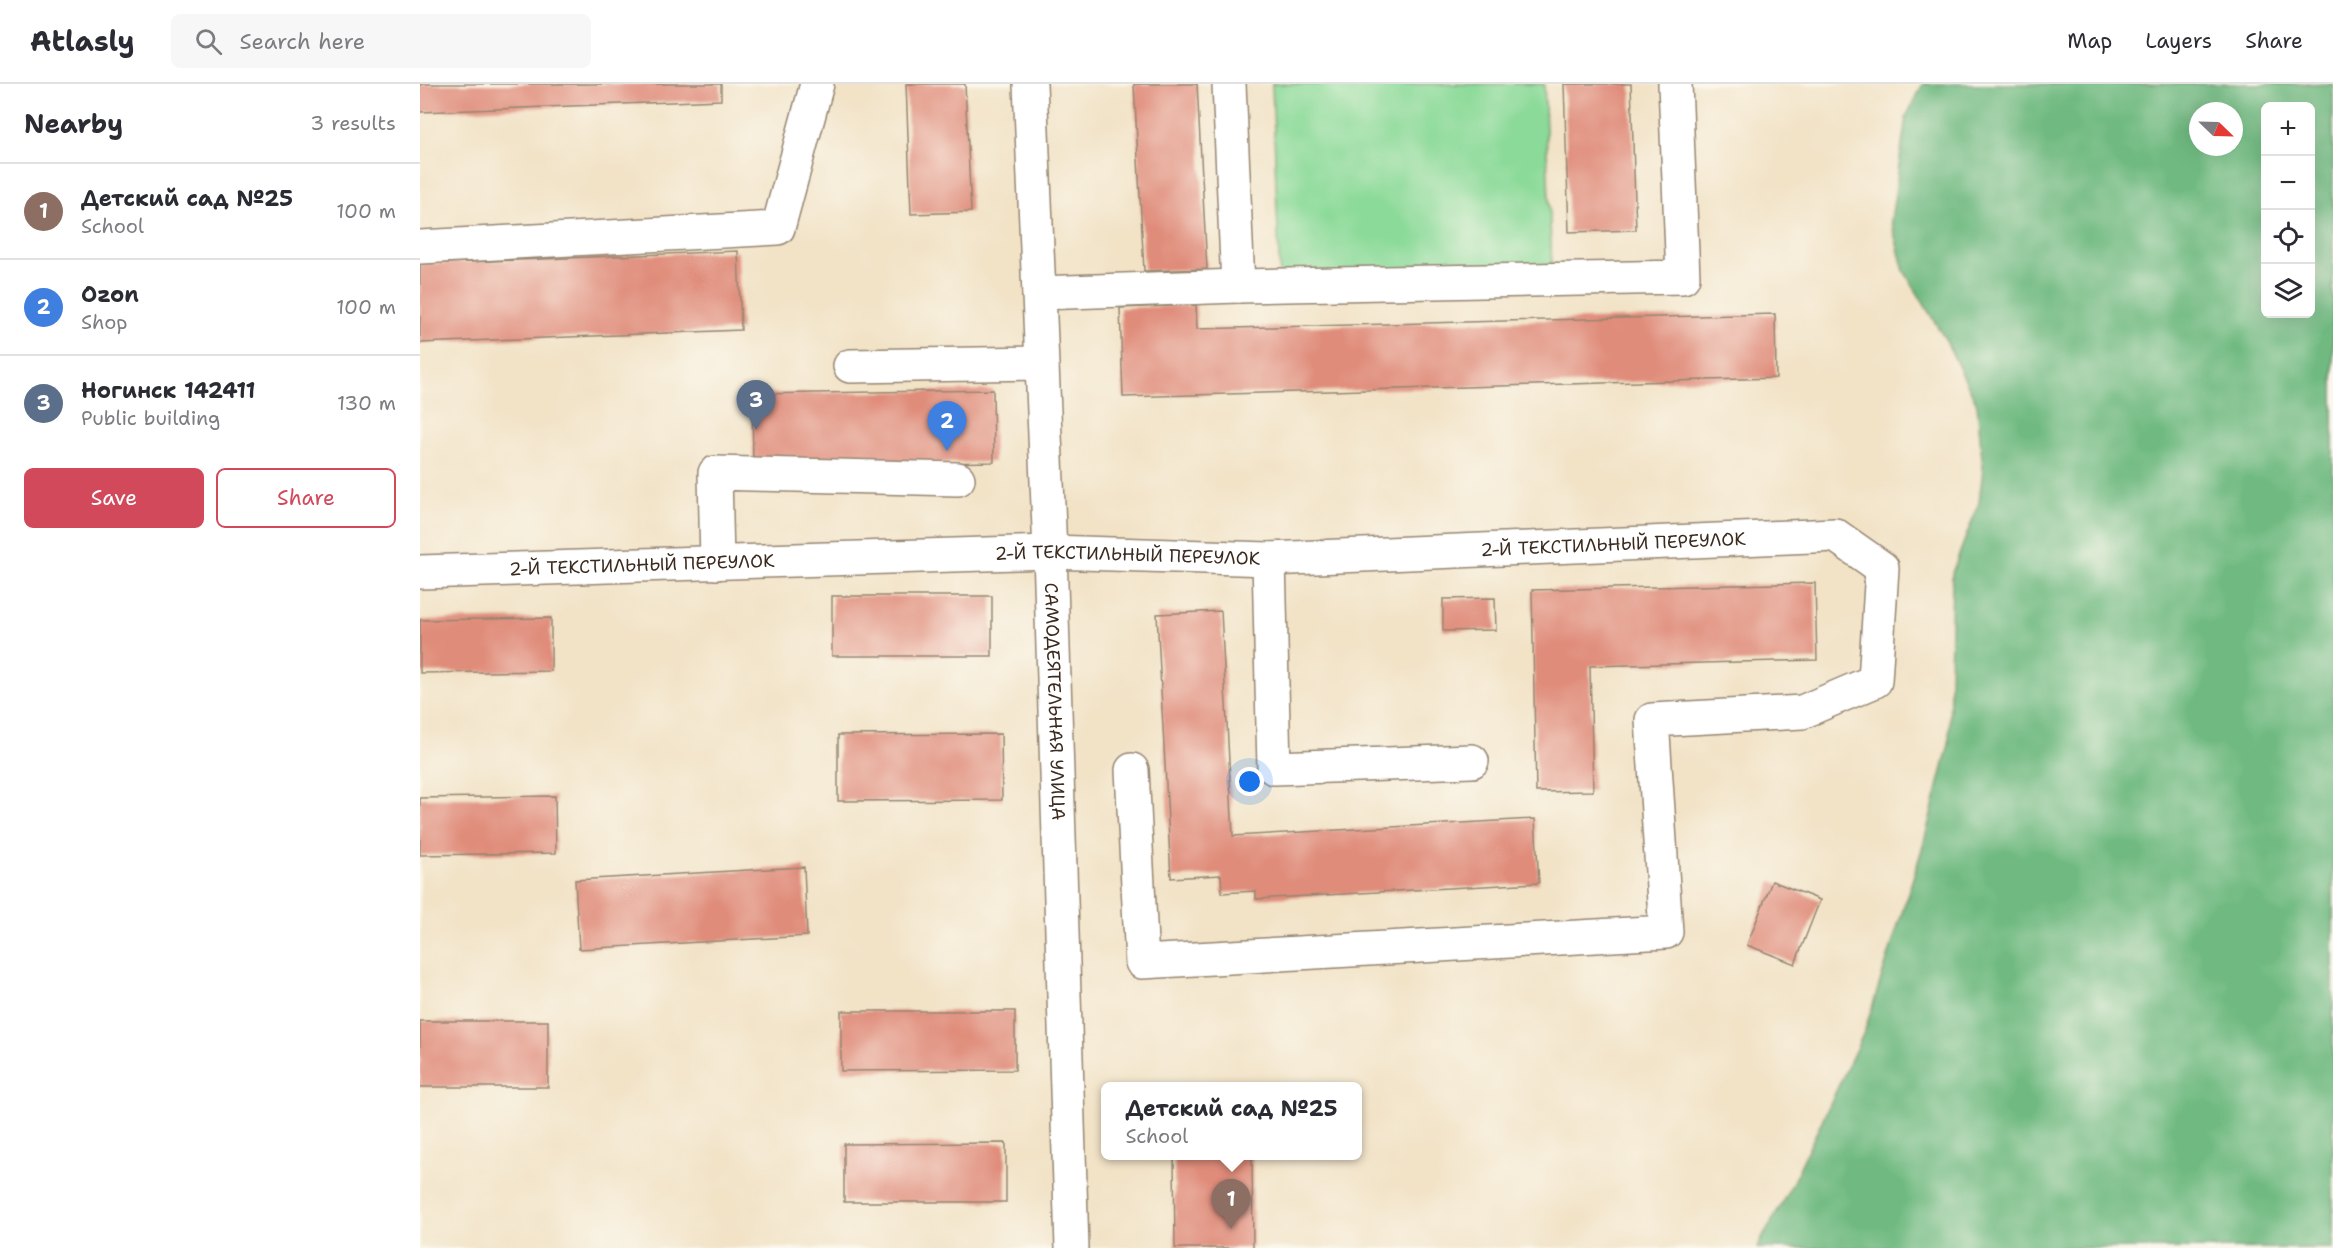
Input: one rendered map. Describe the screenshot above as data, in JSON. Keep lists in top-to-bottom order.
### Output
{
  "streets": {
    "street": ["2-Й ТЕКСТИЛЬНЫЙ ПЕРЕУЛОК", "САМОДЕЯТЕЛЬНАЯ УЛИЦА"]
  },
  "crossings": [
    ["2-Й ТЕКСТИЛЬНЫЙ ПЕРЕУЛОК", "САМОДЕЯТЕЛЬНАЯ УЛИЦА"]
  ],
  "north": "bottom right",
  "page": {
    "header": "Atlasly",
    "search": "Search here",
    "nav": ["Map", "Layers", "Share"],
    "heading": ["Nearby", "3 results"],
    "map_buttons": ["+", "−"],
    "list": [
      {
        "mark": "1",
        "name": "Детский сад №25",
        "note": "School",
        "value": "100 m"
      },
      {
        "mark": "2",
        "name": "Ozon",
        "note": "Shop",
        "value": "100 m"
      },
      {
        "mark": "3",
        "name": "Ногинск 142411",
        "note": "Public building",
        "value": "130 m"
      }
    ],
    "pins": ["3", "2", "1"],
    "buttons": ["Save", "Share"],
    "popup": ["Детский сад №25", "School"]
  }
}
